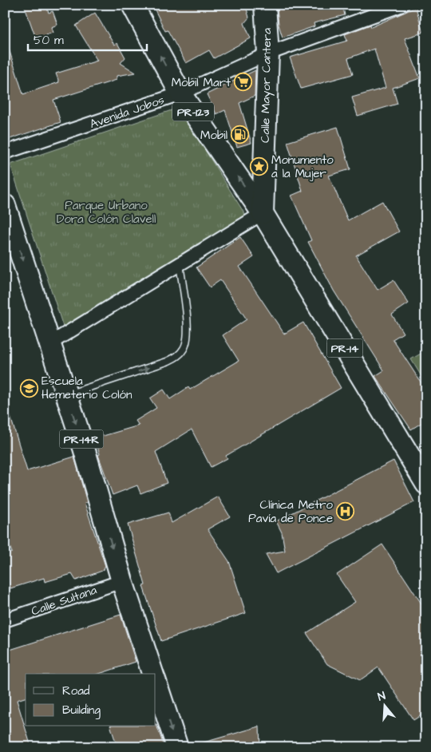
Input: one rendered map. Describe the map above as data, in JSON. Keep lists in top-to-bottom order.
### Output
{
  "streets": {
    "main road": [
      "Calle Mayor Cantera",
      "PR-123",
      "PR-14",
      "PR-14R"
    ],
    "street": ["Avenida Jobos", "Calle Sultana"]
  },
  "crossings": [
    ["Calle Mayor Cantera", "Avenida Jobos"],
    ["Calle Mayor Cantera", "PR-123"],
    ["Calle Mayor Cantera", "PR-14"],
    ["Avenida Jobos", "PR-123"],
    ["PR-123", "PR-14"],
    ["PR-14R", "Calle Sultana"]
  ],
  "parks": ["Parque Urbano Dora Colón Clavell"],
  "places": {
    "supermarket": ["Mobil Mart"],
    "fuel station": ["Mobil"],
    "place": ["Monumento a la Mujer"],
    "school or university": ["Escuela Hemeterio Colón"],
    "hospital": ["Clínica Metro Pavía de Ponce"]
  },
  "legend": ["Road", "Building"],
  "scale_bar": "50 m",
  "north": "top"
}
